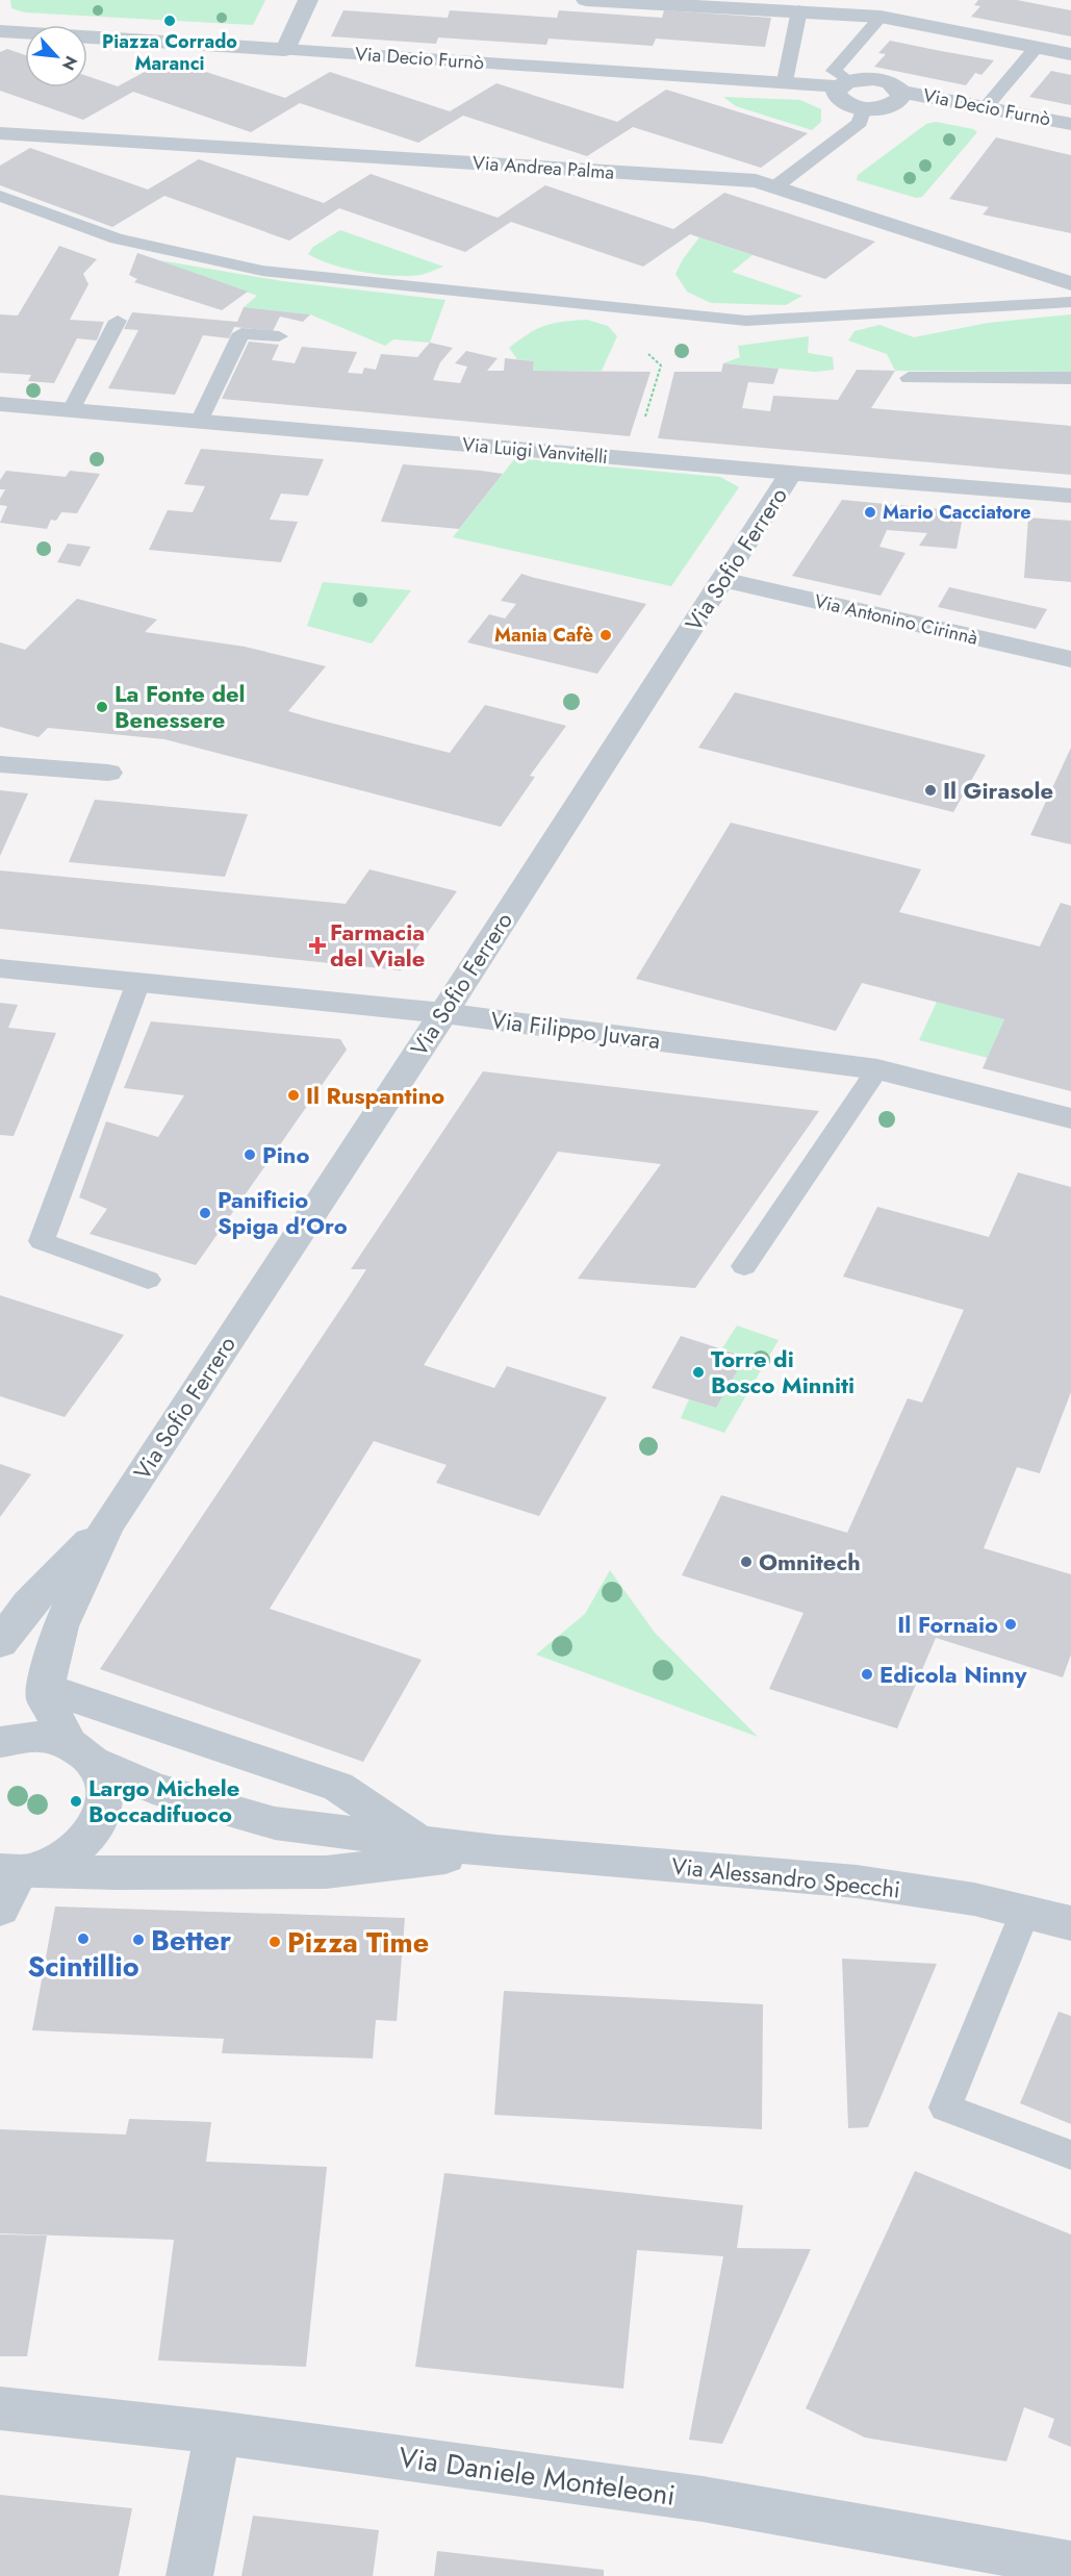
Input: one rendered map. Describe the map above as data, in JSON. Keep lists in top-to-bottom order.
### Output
{
  "streets": {
    "street": [
      "Via Decio Furnò",
      "Via Andrea Palma",
      "Via Luigi Vanvitelli",
      "Via Sofio Ferrero",
      "Via Antonino Cirinnà",
      "Via Filippo Juvara",
      "Via Alessandro Specchi",
      "Via Daniele Monteleoni"
    ]
  },
  "crossings": [
    ["Via Luigi Vanvitelli", "Via Sofio Ferrero"],
    ["Via Sofio Ferrero", "Via Antonino Cirinnà"],
    ["Via Sofio Ferrero", "Via Filippo Juvara"]
  ],
  "places": {
    "other": [
      "Piazza Corrado Maranci",
      "Mario Cacciatore",
      "Mania Cafè",
      "La Fonte del Benessere",
      "Il Girasole",
      "Il Ruspantino",
      "Pino",
      "Panificio Spiga d'Oro",
      "Torre di Bosco Minniti",
      "Omnitech",
      "Il Fornaio",
      "Edicola Ninny",
      "Largo Michele Boccadifuoco",
      "Scintillio",
      "Better",
      "Pizza Time"
    ],
    "health": ["Farmacia del Viale"]
  },
  "north": "bottom right"
}
